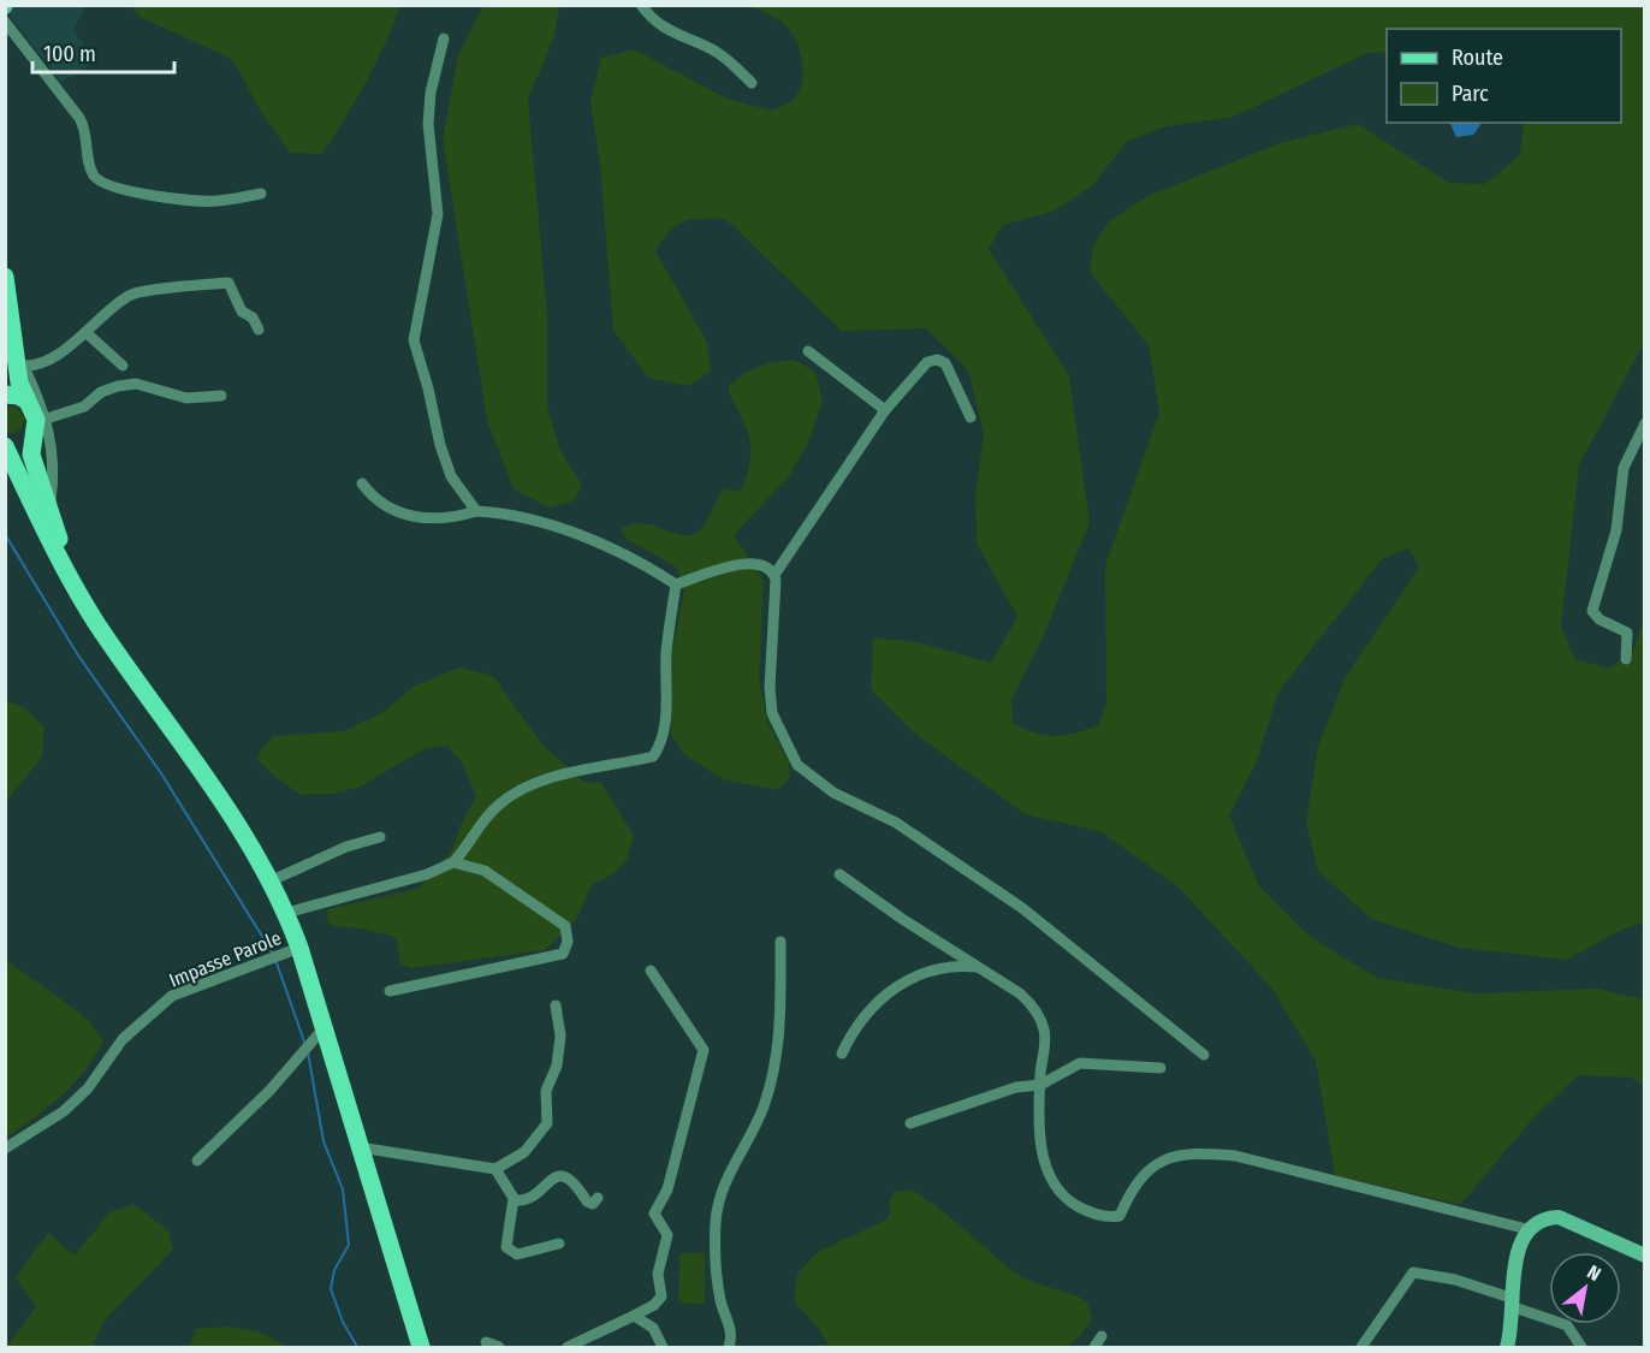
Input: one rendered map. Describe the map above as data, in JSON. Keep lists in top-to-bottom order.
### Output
{
  "streets": {
    "street": ["Impasse Parole"]
  },
  "legend": ["Route", "Parc"],
  "scale_bar": "100 m",
  "north": "top right"
}
